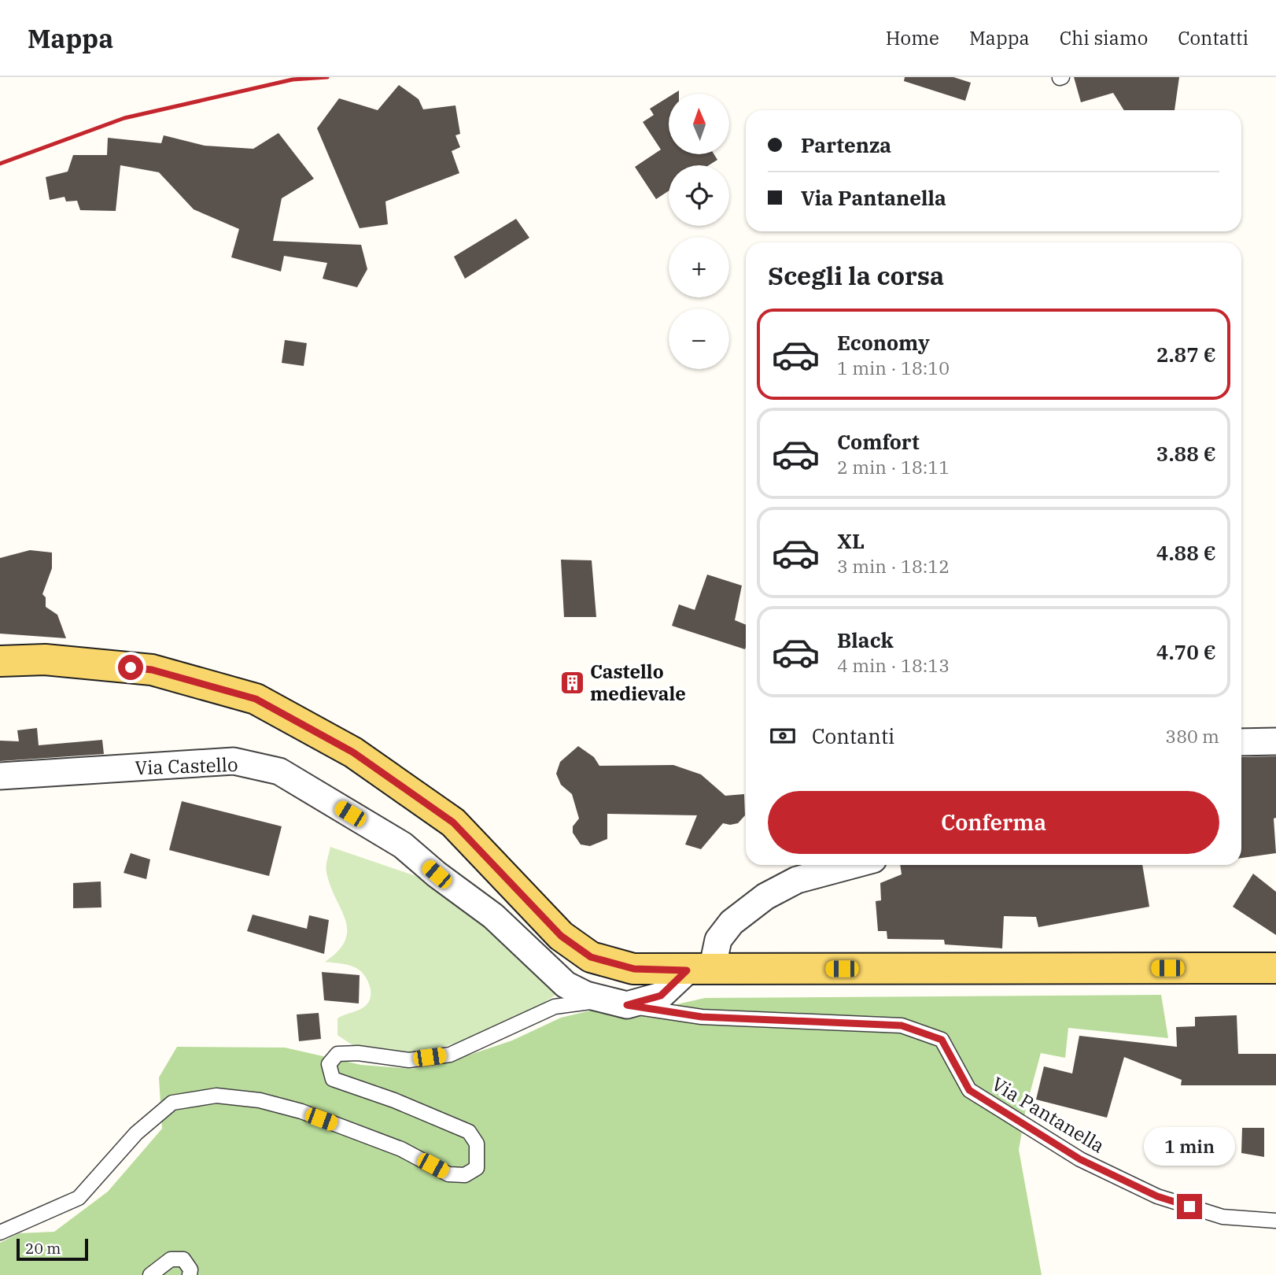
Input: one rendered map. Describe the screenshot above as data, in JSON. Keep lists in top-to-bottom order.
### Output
{
  "streets": {
    "street": ["Via Castello"],
    "lane": ["Via Pantanella"]
  },
  "crossings": [
    ["Via Castello", "Via Pantanella"]
  ],
  "places": {
    "building": ["Castello medievale"]
  },
  "scale_bar": "20 m",
  "north": "top",
  "page": {
    "header": "Mappa",
    "nav": [
      "Home",
      "Mappa",
      "Chi siamo",
      "Contatti"
    ],
    "map_buttons": ["+", "−"],
    "banner": ["Partenza", "Via Pantanella"],
    "heading": "Scegli la corsa",
    "list": [
      {
        "name": "Economy",
        "note": "1 min · 18:10",
        "value": "2.87 €"
      },
      {
        "name": "Comfort",
        "note": "2 min · 18:11",
        "value": "3.88 €"
      },
      {
        "name": "XL",
        "note": "3 min · 18:12",
        "value": "4.88 €"
      },
      {
        "name": "Black",
        "note": "4 min · 18:13",
        "value": "4.70 €"
      }
    ],
    "pay": ["Contanti", "380 m"],
    "buttons": "Conferma",
    "bubble": "1 min",
    "scale": "20 m"
  }
}
